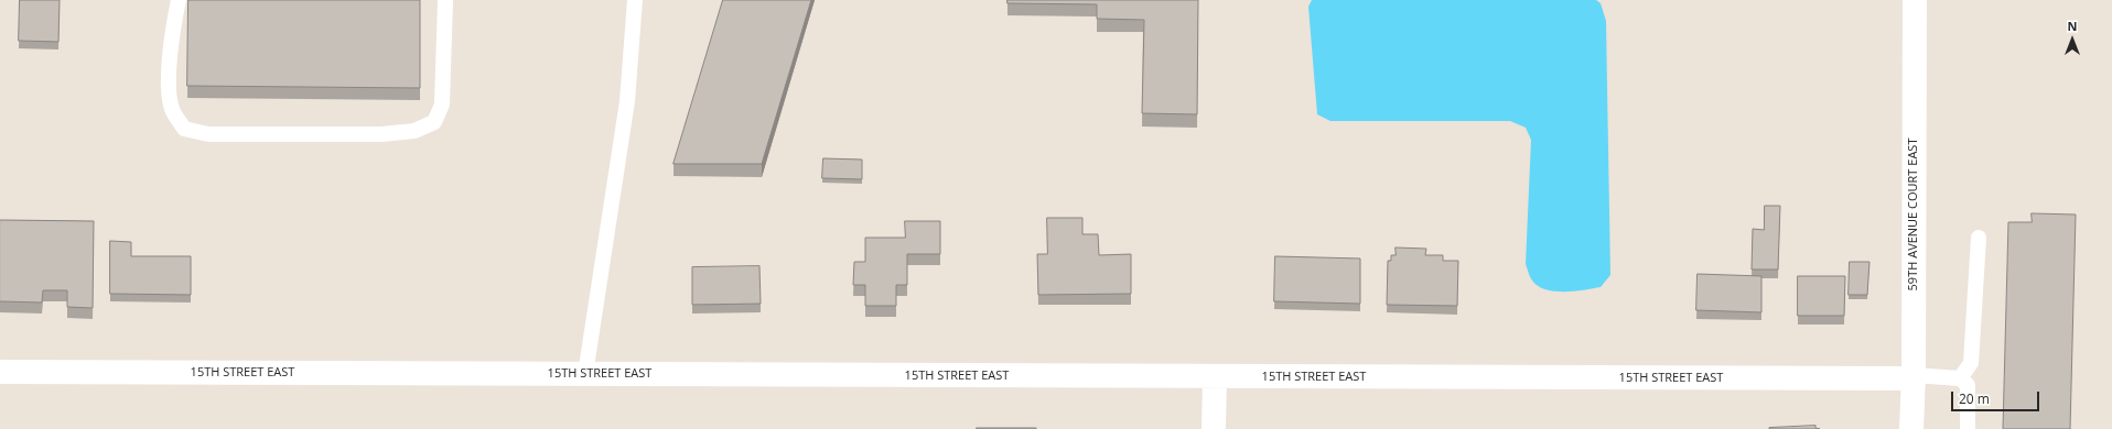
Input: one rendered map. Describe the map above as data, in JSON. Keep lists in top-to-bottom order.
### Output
{
  "streets": {
    "street": ["59TH AVENUE COURT EAST", "15TH STREET EAST"]
  },
  "crossings": [
    ["59TH AVENUE COURT EAST", "15TH STREET EAST"]
  ],
  "scale_bar": "20 m",
  "north": "top"
}
